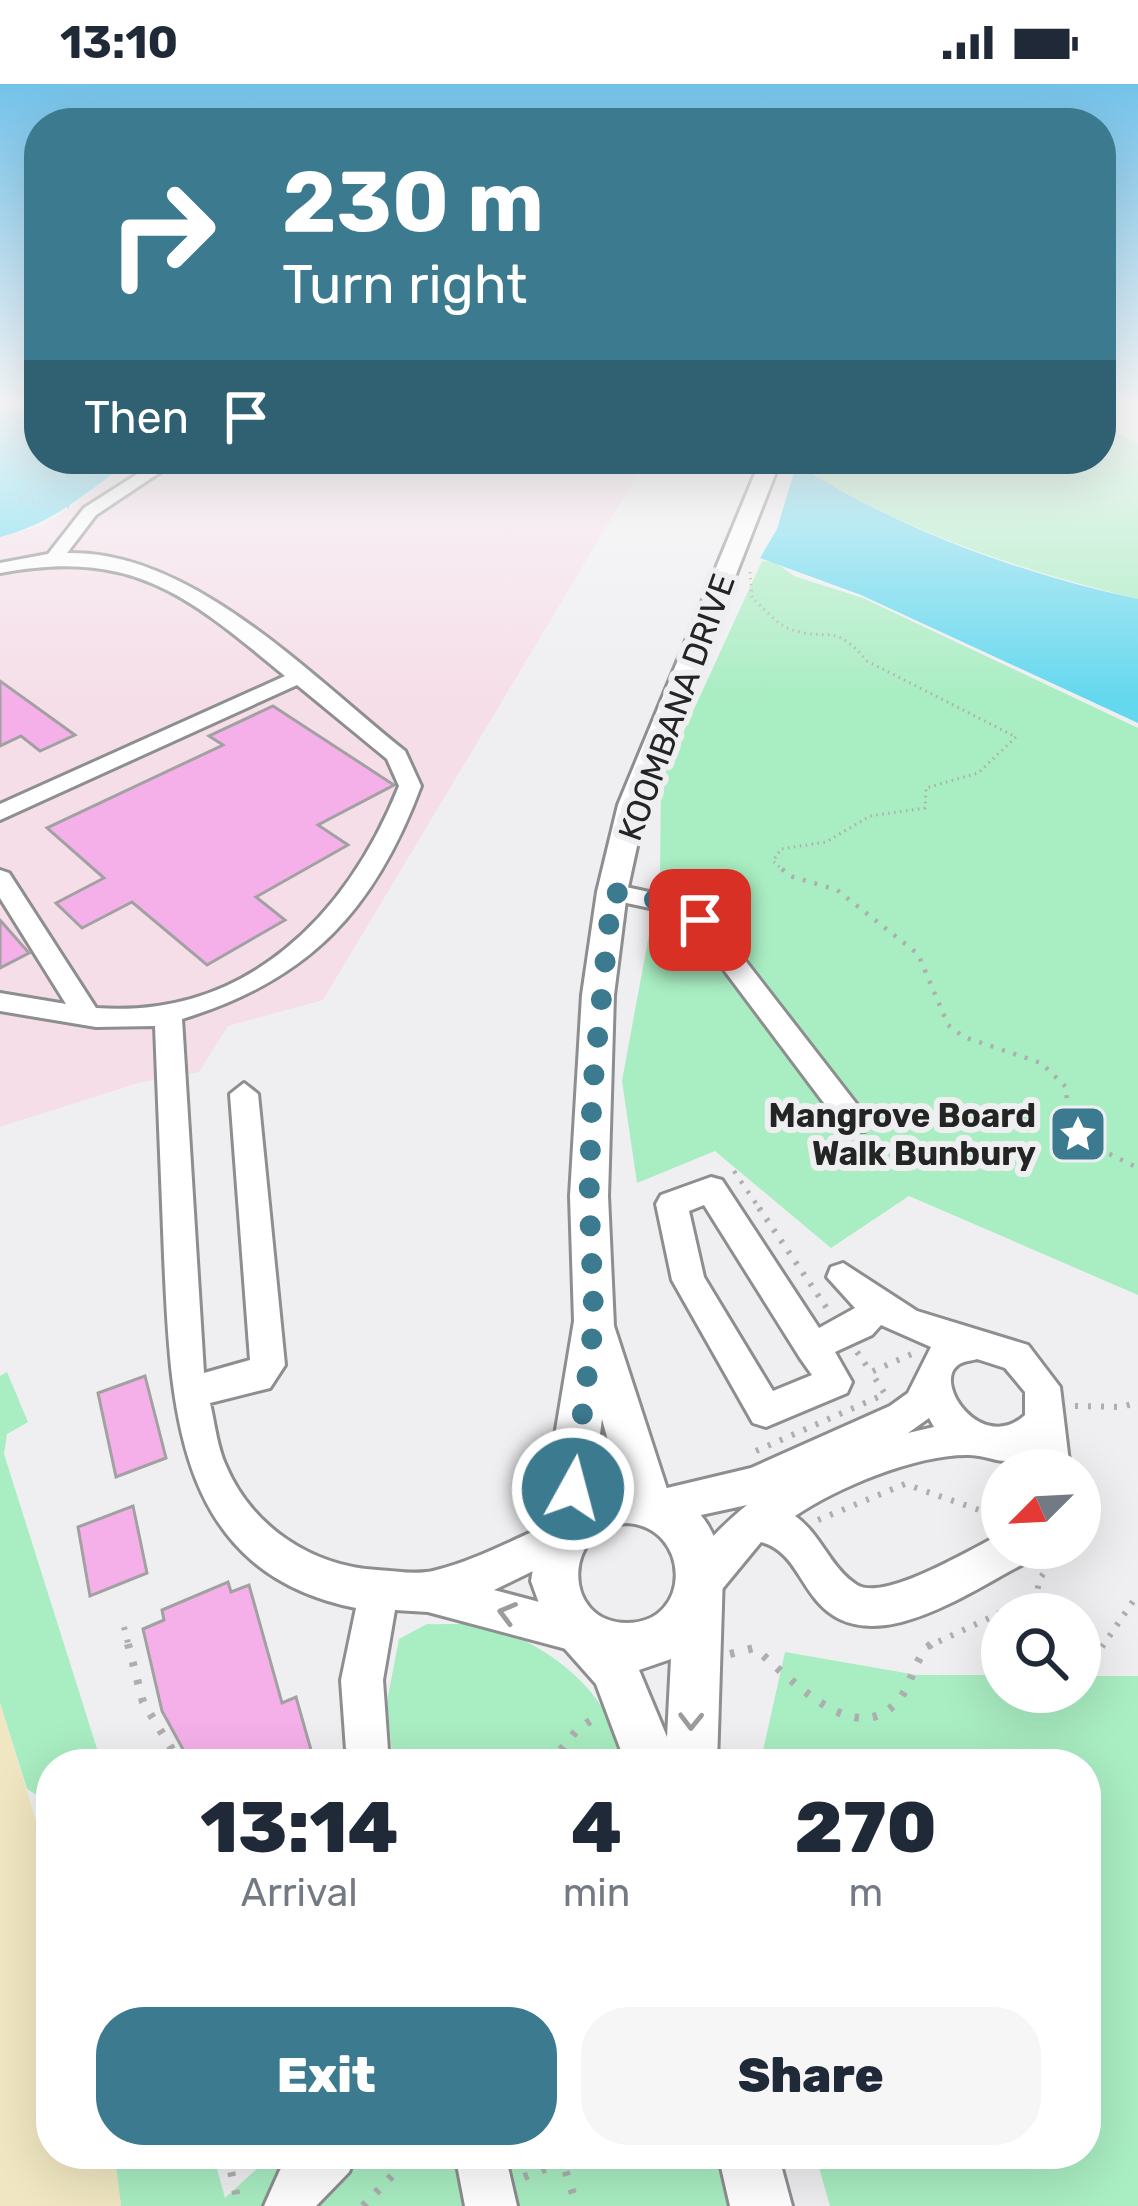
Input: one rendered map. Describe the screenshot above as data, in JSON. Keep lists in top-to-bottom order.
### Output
{
  "streets": {
    "main road": ["KOOMBANA DRIVE"]
  },
  "places": {
    "place": ["Mangrove Board Walk Bunbury"]
  },
  "north": "bottom left",
  "page": {
    "status": "13:10",
    "turn": ["230 m", "Turn right"],
    "then": "Then",
    "eta": [
      "13:14",
      "Arrival",
      "4",
      "min",
      "270",
      "m"
    ],
    "buttons": ["Exit", "Share"]
  }
}
